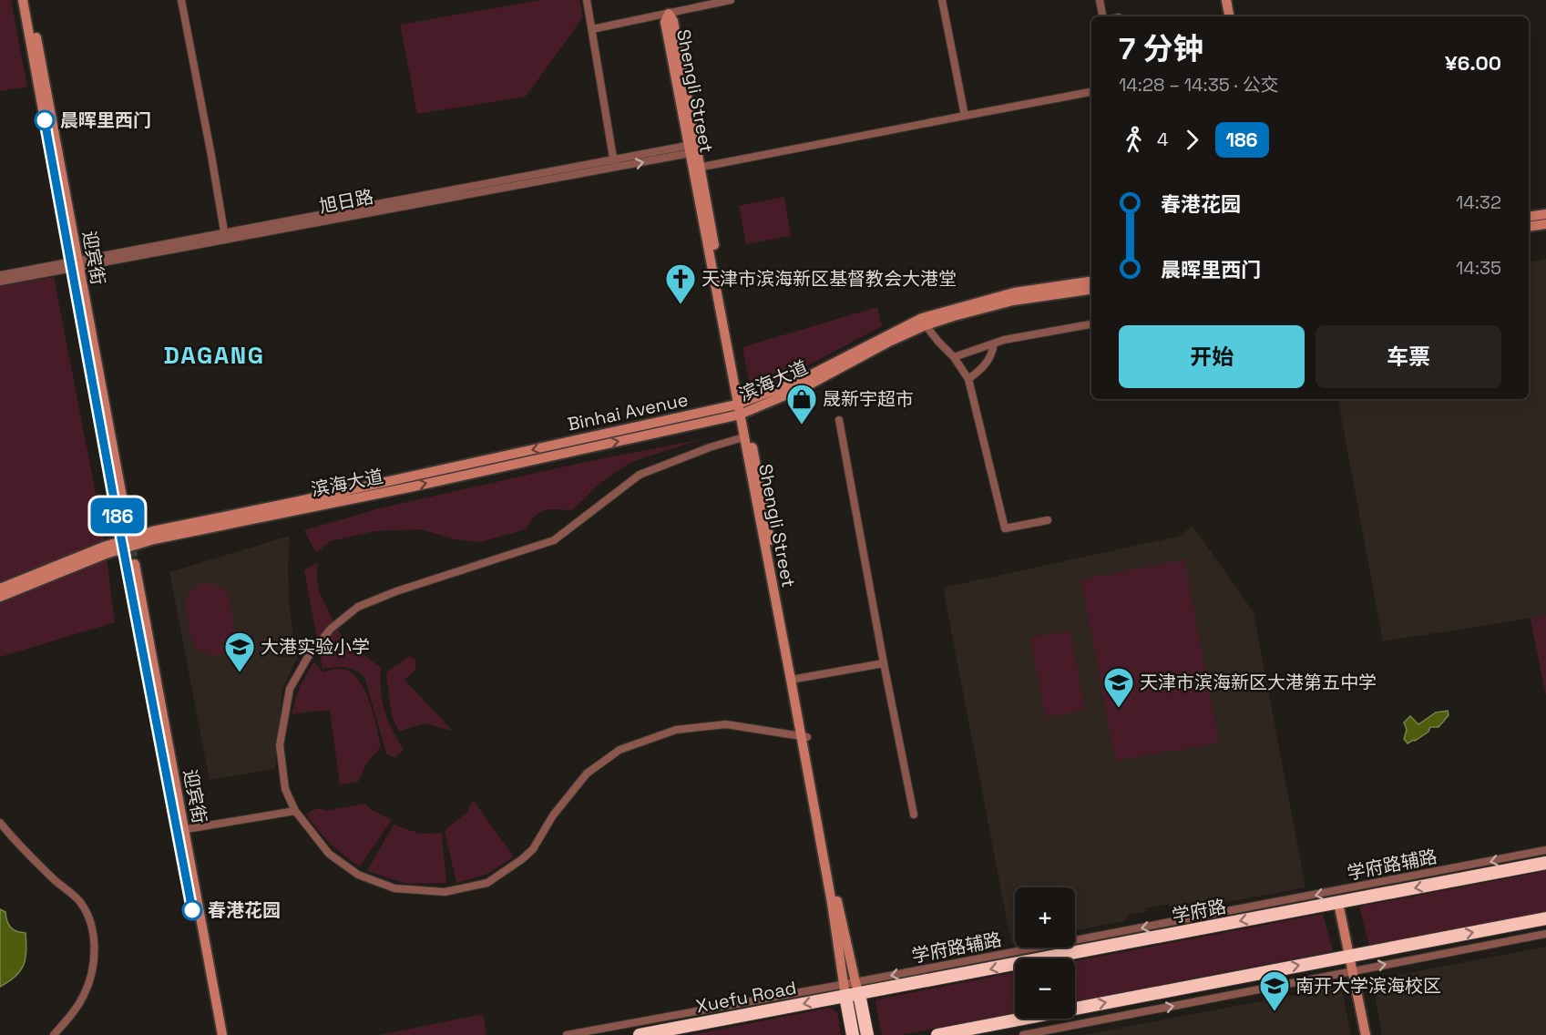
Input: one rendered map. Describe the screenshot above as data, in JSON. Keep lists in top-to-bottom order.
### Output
{
  "streets": {
    "highway": ["学府路", "Xuefu Road"],
    "main road": [
      "Shengli Street",
      "迎宾街",
      "滨海大道",
      "Binhai Avenue"
    ],
    "street": ["旭日路", "学府路辅路"]
  },
  "crossings": [
    ["Shengli Street", "旭日路"],
    ["Shengli Street", "滨海大道"],
    ["Shengli Street", "Binhai Avenue"],
    ["Shengli Street", "学府路辅路"],
    ["Shengli Street", "学府路"],
    ["Shengli Street", "Xuefu Road"],
    ["旭日路", "迎宾街"],
    ["滨海大道", "Binhai Avenue"],
    ["学府路辅路", "学府路"],
    ["学府路辅路", "Xuefu Road"],
    ["学府路", "Xuefu Road"]
  ],
  "one_way": [
    "滨海大道",
    "Binhai Avenue",
    "学府路辅路",
    "Xuefu Road"
  ],
  "districts": ["DAGANG"],
  "places": {
    "other": ["晨晖里西门", "春港花园"],
    "church": ["天津市滨海新区基督教会大港堂"],
    "shop": ["晟新宇超市"],
    "school or university": ["大港实验小学", "天津市滨海新区大港第五中学", "南开大学滨海校区"]
  },
  "lines": ["bus line 186"],
  "page": {
    "on_map": "186",
    "heading": ["7 分钟", "14:28 – 14:35 · 公交", "¥6.00"],
    "legs": ["4", "186"],
    "list": [
      {
        "name": "春港花园",
        "value": "14:32"
      },
      {
        "name": "晨晖里西门",
        "value": "14:35"
      }
    ],
    "buttons": ["开始", "车票"],
    "map_buttons": ["+", "−"]
  }
}
